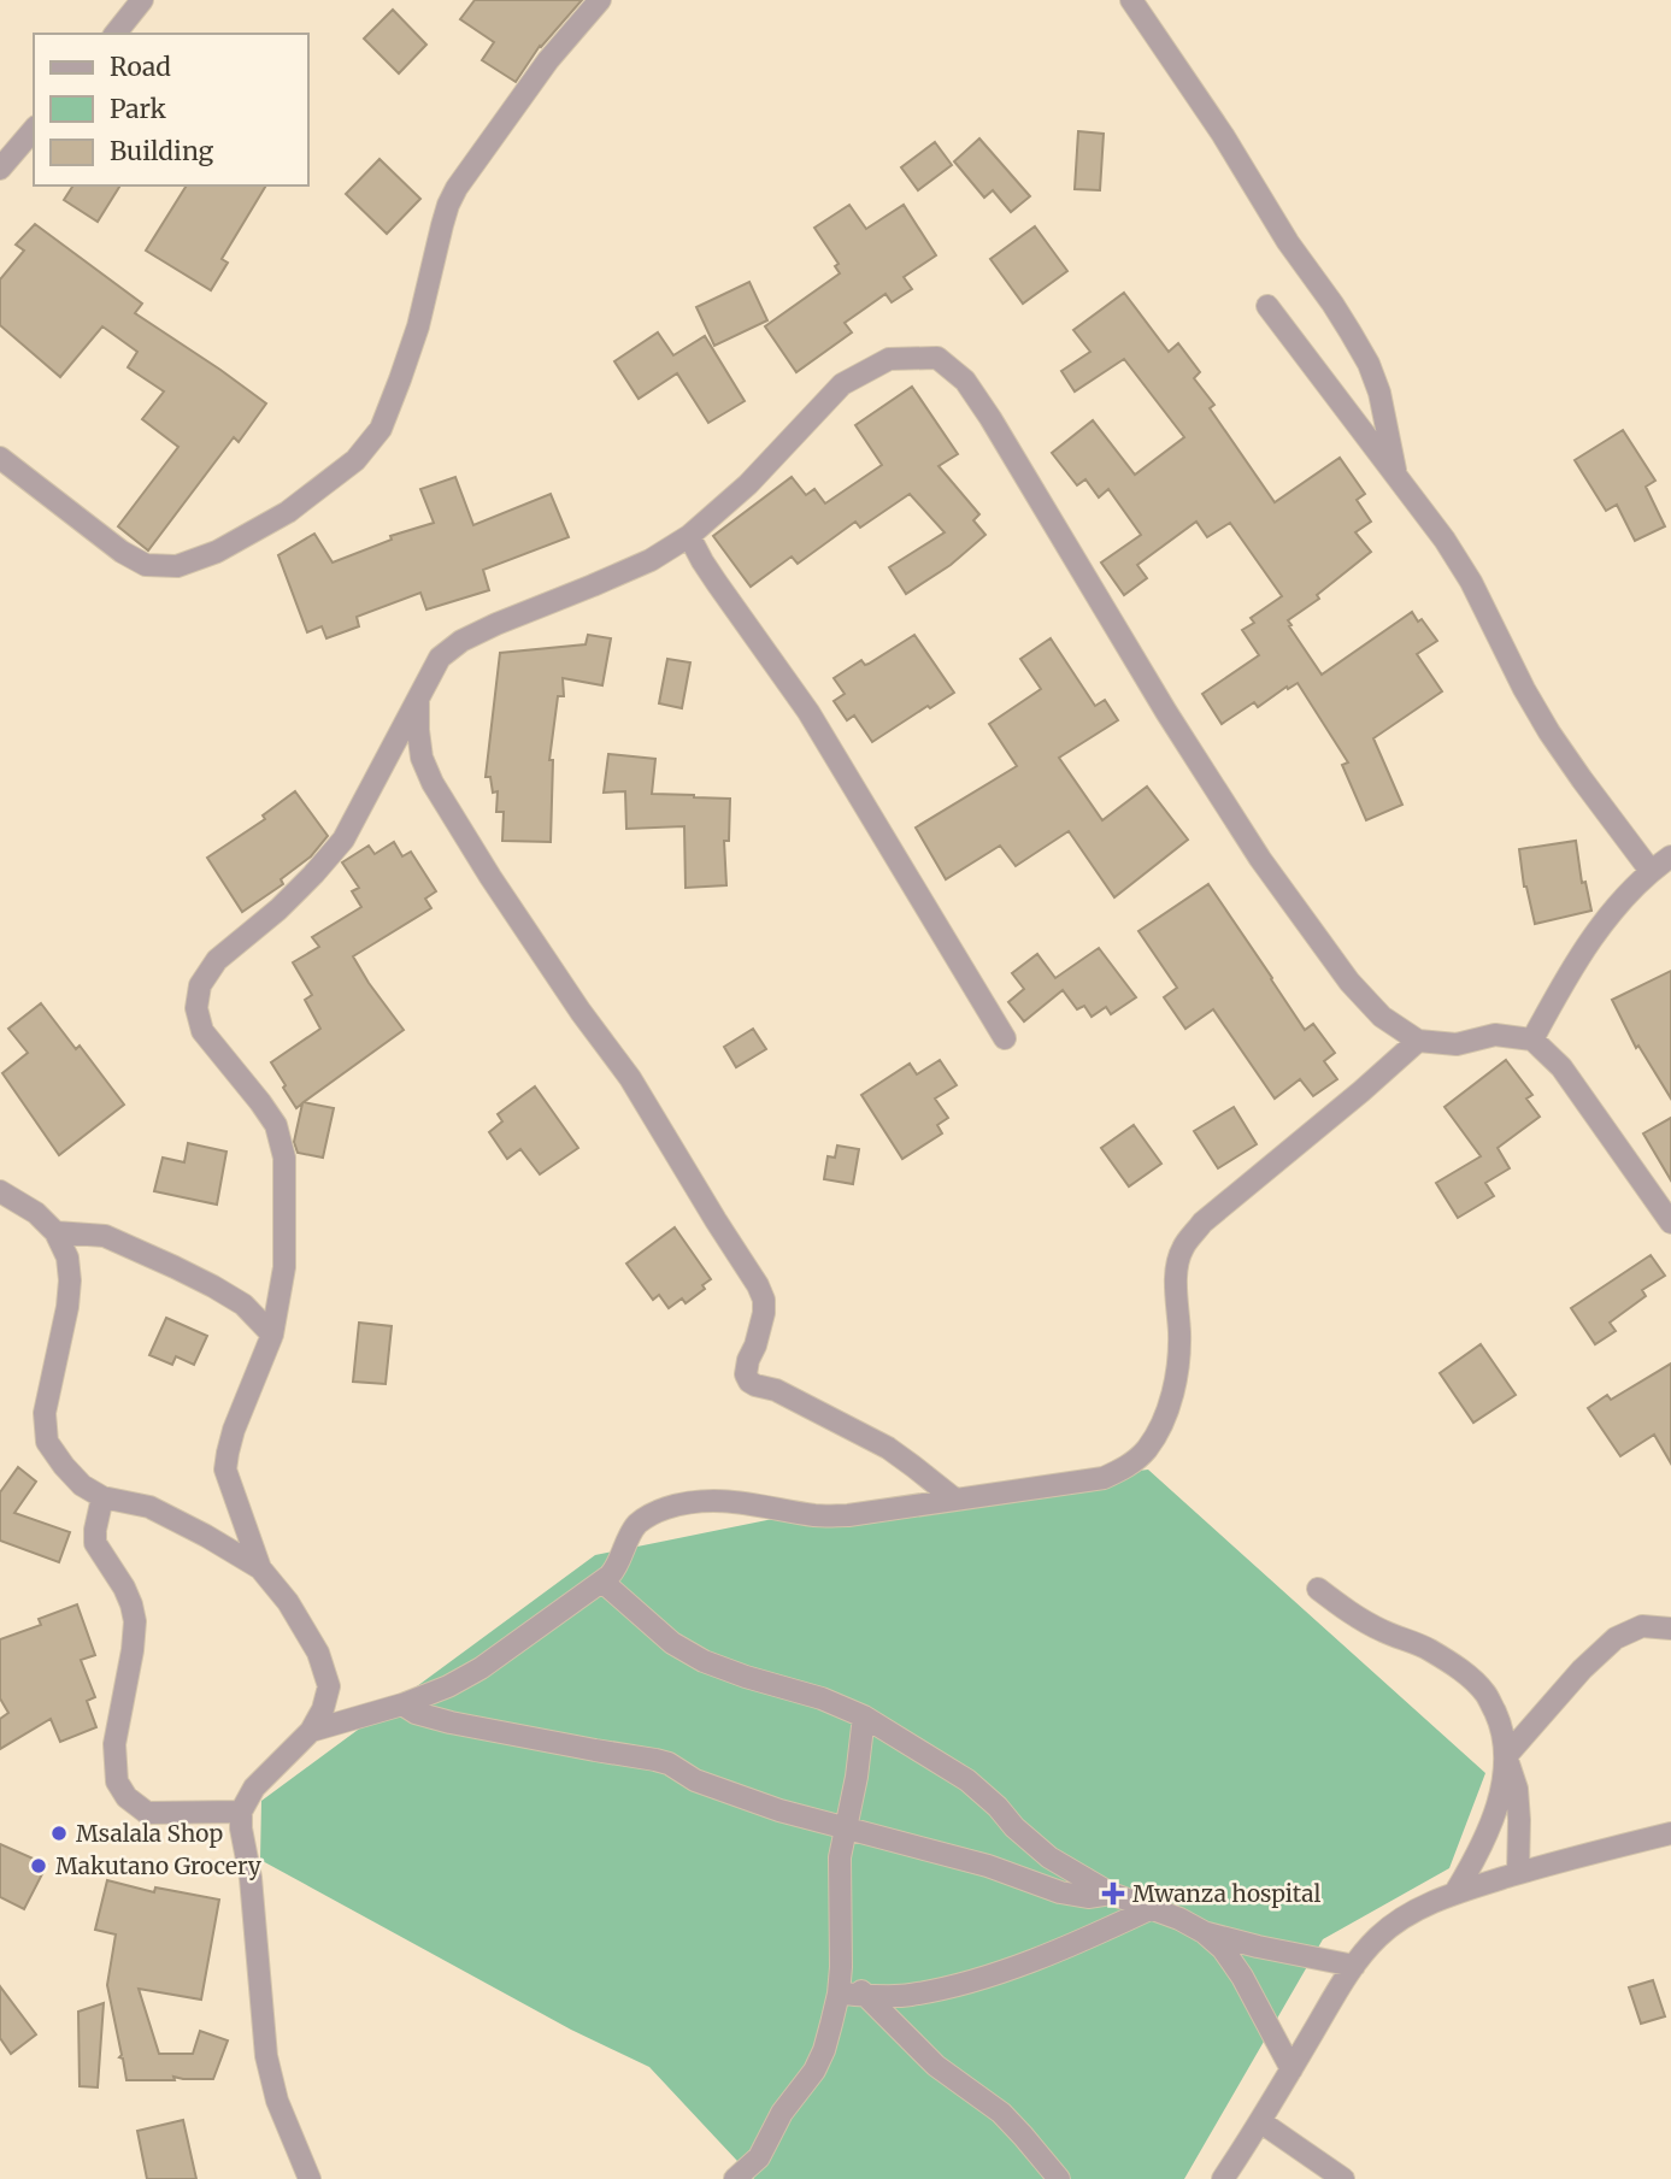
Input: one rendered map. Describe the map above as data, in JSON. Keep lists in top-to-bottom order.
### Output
{
  "places": {
    "other": ["Msalala Shop", "Makutano Grocery"],
    "health": ["Mwanza hospital"]
  },
  "legend": ["Road", "Park", "Building"]
}
